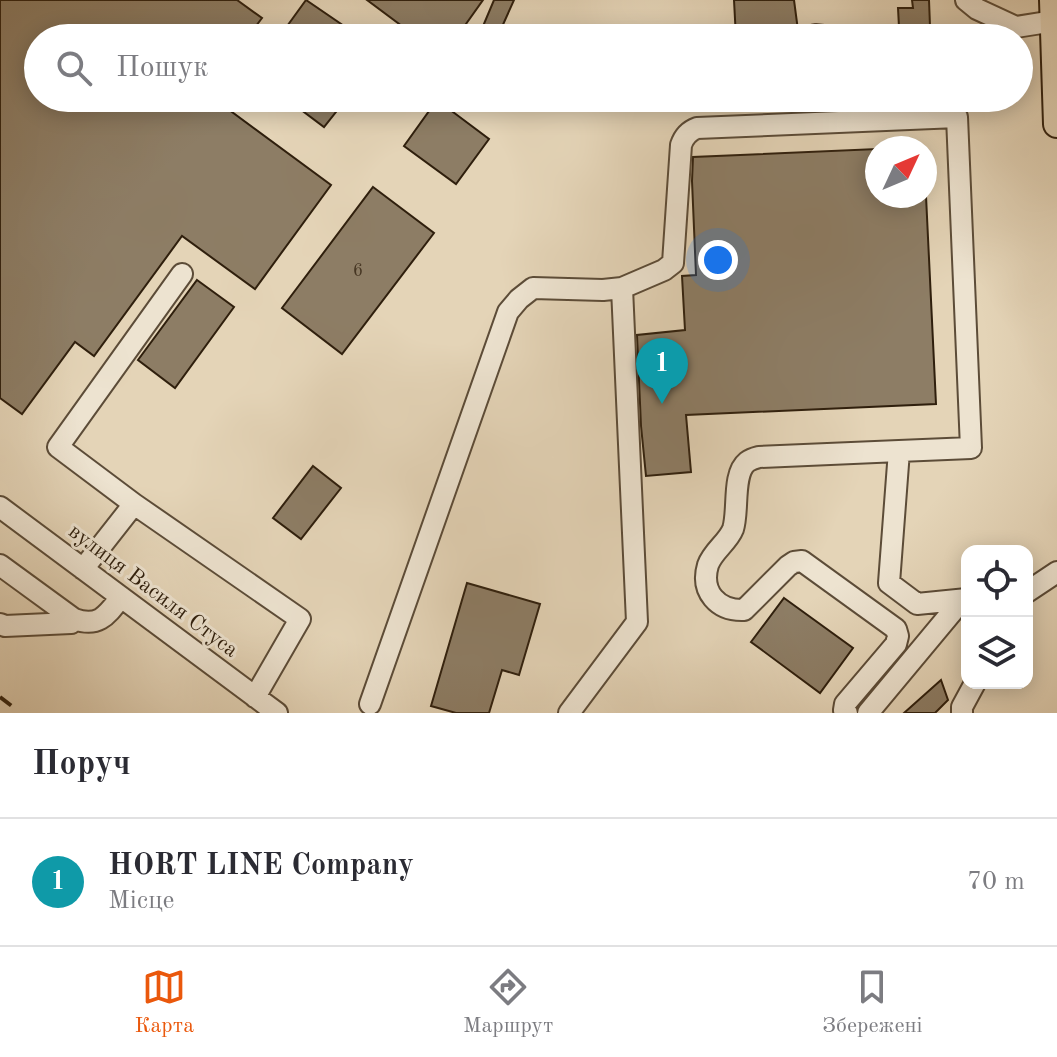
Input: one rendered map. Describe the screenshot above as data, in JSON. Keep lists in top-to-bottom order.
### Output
{
  "streets": {
    "street": ["вулиця Василя Стуса"]
  },
  "house_numbers": ["6"],
  "north": "top right",
  "page": {
    "search": "Пошук",
    "pins": "1",
    "heading": "Поруч",
    "list": [
      {
        "mark": "1",
        "name": "HORT LINE Company",
        "note": "Місце",
        "value": "70 m"
      }
    ],
    "nav": ["Карта", "Маршрут", "Збережені"]
  }
}
